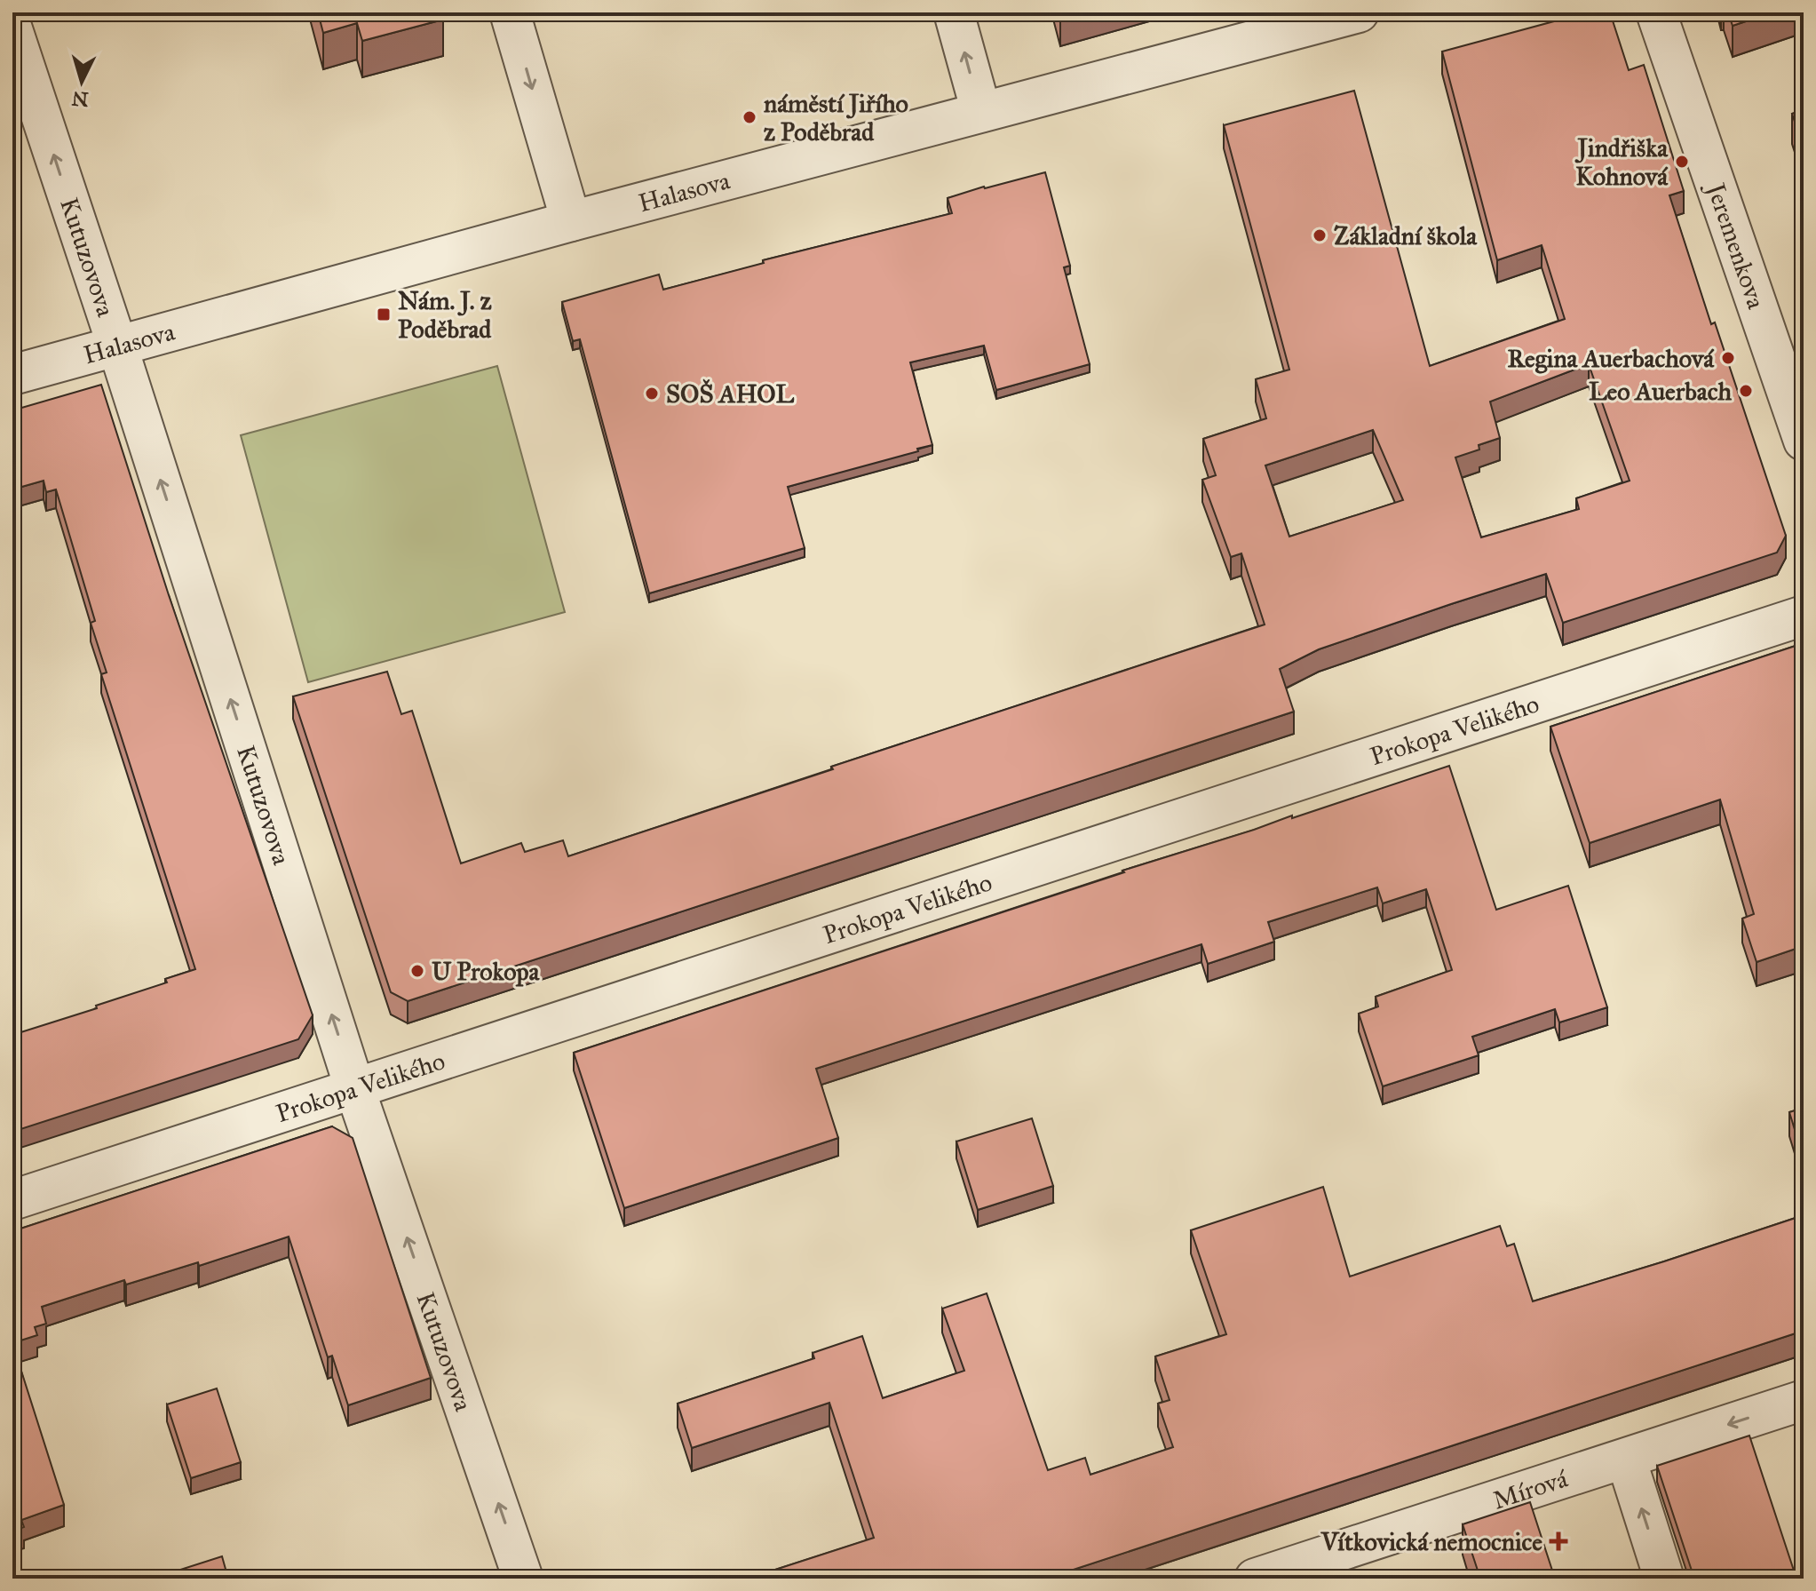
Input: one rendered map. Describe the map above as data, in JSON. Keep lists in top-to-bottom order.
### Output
{
  "streets": {
    "street": [
      "Halasova",
      "Jeremenkova",
      "Kutuzovova",
      "Prokopa Velikého",
      "Mírová"
    ]
  },
  "crossings": [
    ["Halasova", "Kutuzovova"],
    ["Kutuzovova", "Prokopa Velikého"]
  ],
  "one_way": ["Kutuzovova"],
  "places": {
    "other": [
      "náměstí Jiřího z Poděbrad",
      "Jindřiška Kohnová",
      "Základní škola",
      "Regina Auerbachová",
      "Leo Auerbach",
      "SOŠ AHOL",
      "U Prokopa"
    ],
    "transit": ["Nám. J. z Poděbrad"],
    "health": ["Vítkovická nemocnice"]
  },
  "north": "bottom"
}
